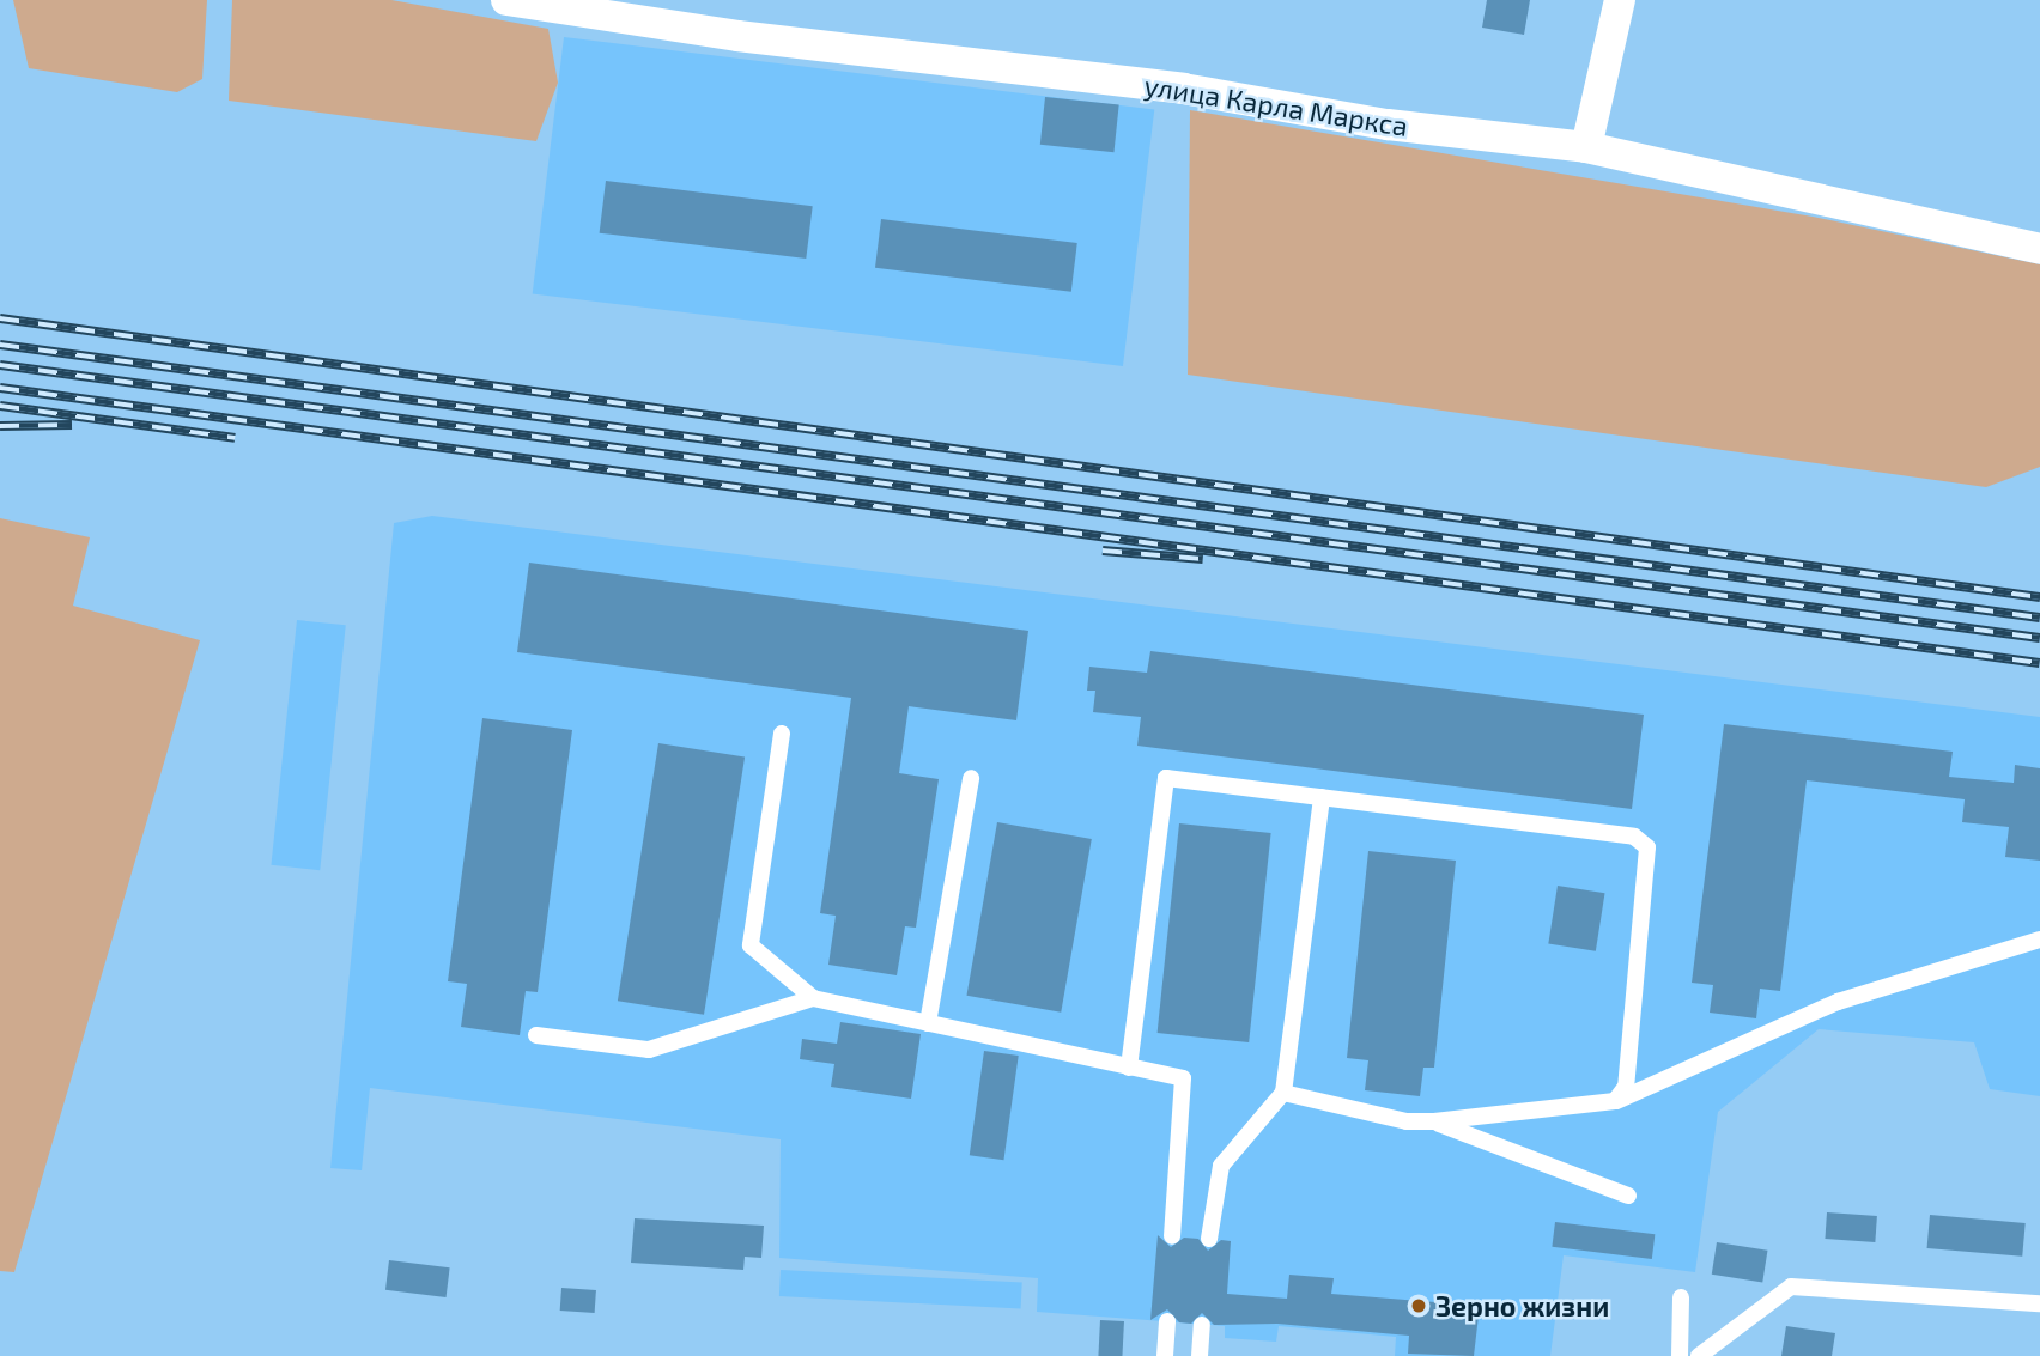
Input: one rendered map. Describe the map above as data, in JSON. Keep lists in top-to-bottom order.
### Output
{
  "streets": {
    "street": ["улица Карла Маркса"]
  },
  "places": ["Зерно жизни"]
}
